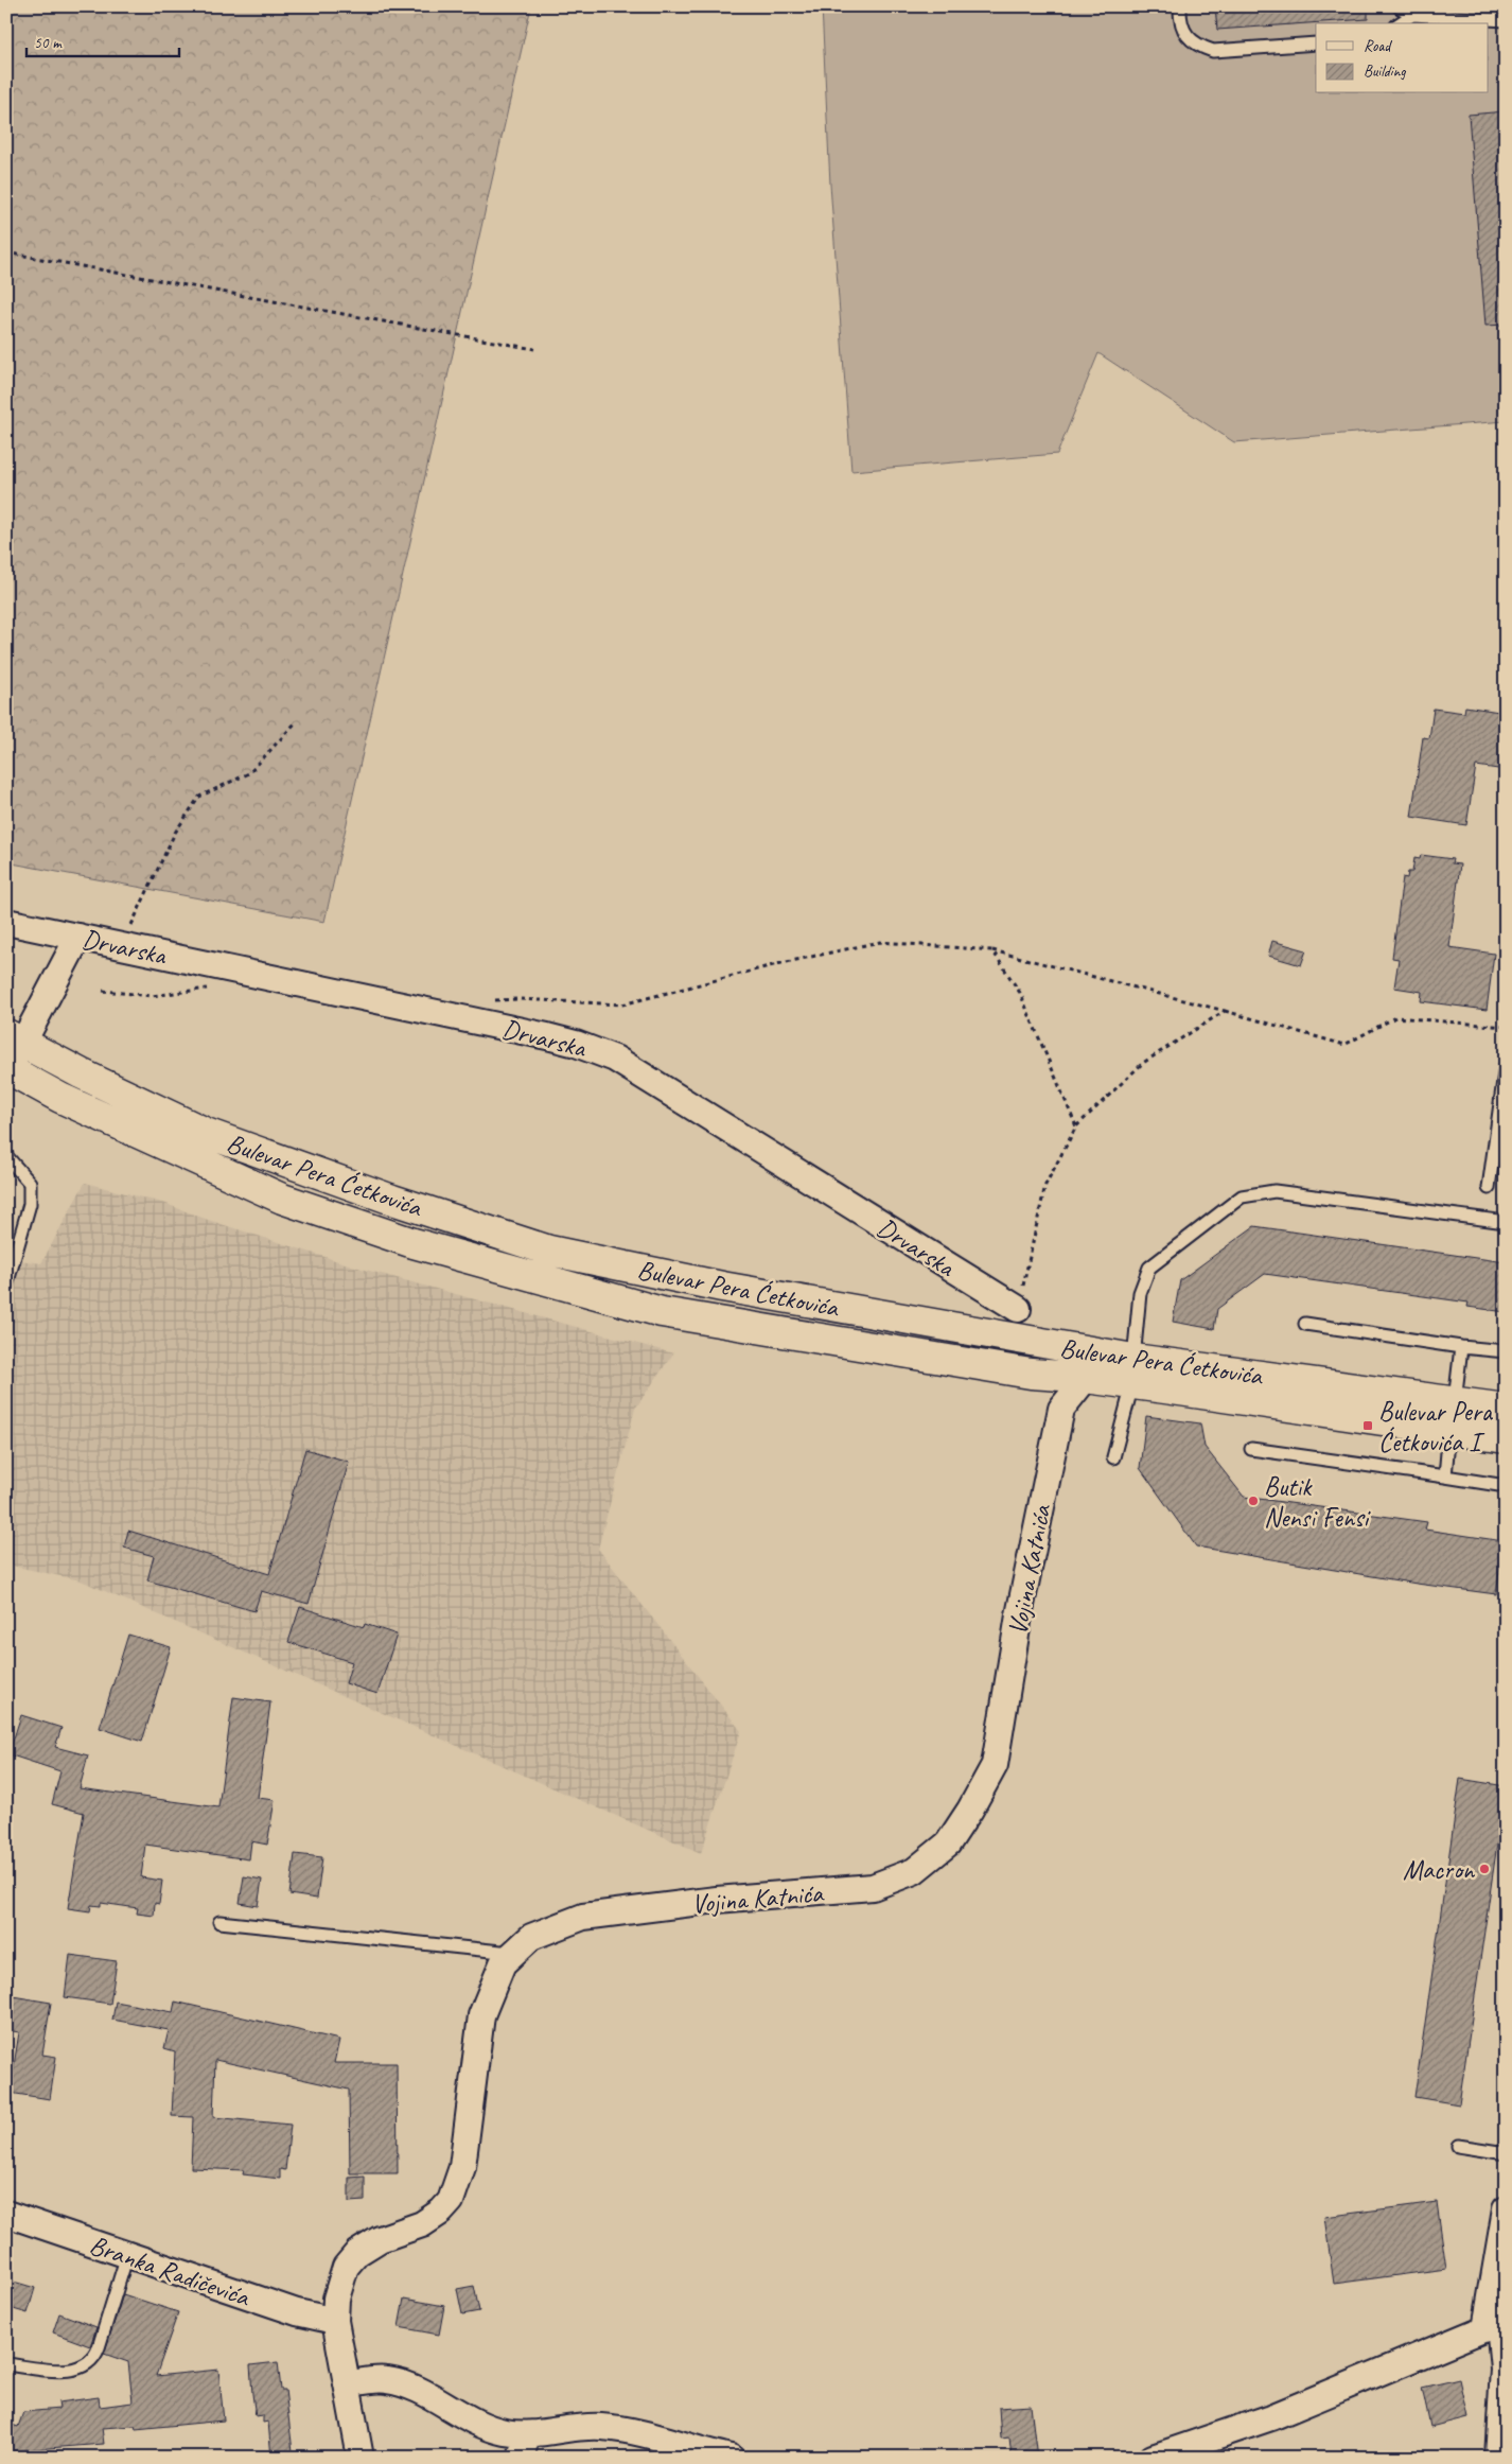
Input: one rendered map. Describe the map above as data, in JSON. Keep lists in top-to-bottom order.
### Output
{
  "streets": {
    "main road": ["Bulevar Pera Ćetkovića"],
    "street": ["Drvarska", "Vojina Katnića", "Branka Radičevića"]
  },
  "crossings": [
    ["Bulevar Pera Ćetkovića", "Vojina Katnića"],
    ["Vojina Katnića", "Branka Radičevića"]
  ],
  "places": {
    "transit": ["Bulevar Pera Ćetkovića I"],
    "other": ["Butik Nensi Fensi", "Macron"]
  },
  "legend": ["Road", "Building"],
  "scale_bar": "50 m"
}
